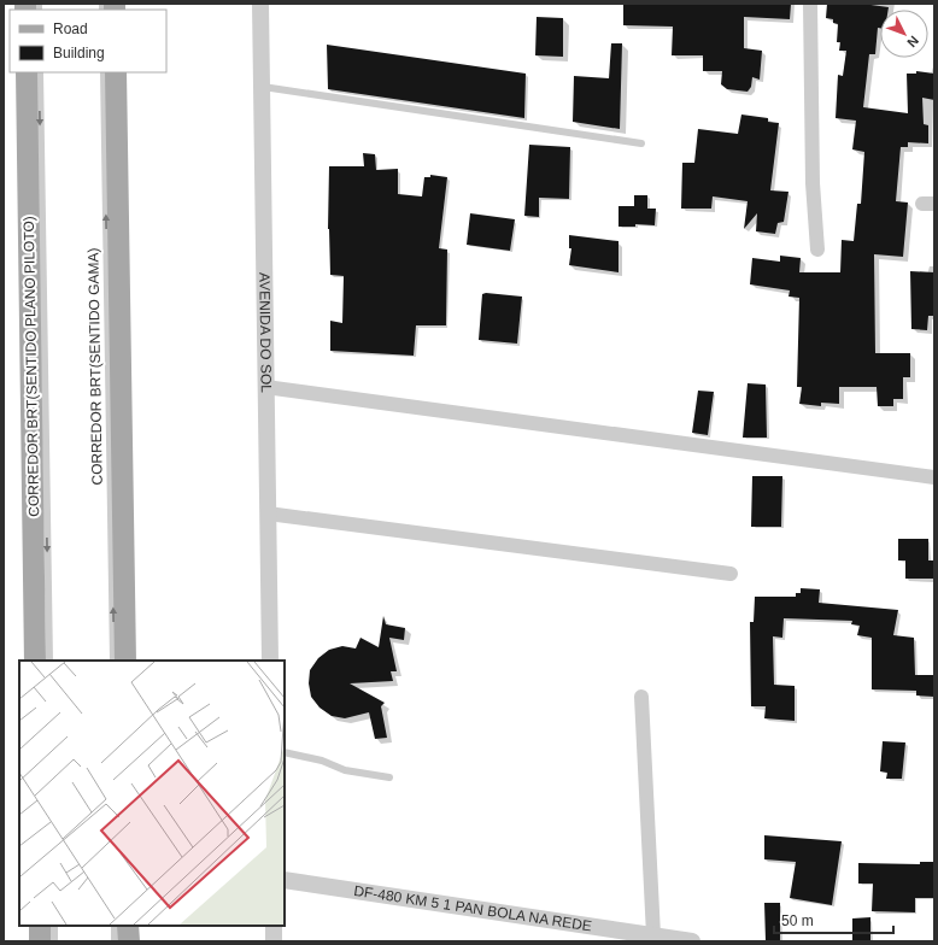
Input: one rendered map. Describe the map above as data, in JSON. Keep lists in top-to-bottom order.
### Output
{
  "streets": {
    "street": ["AVENIDA DO SOL", "DF-480 KM 5 1 PAN BOLA NA REDE"],
    "lane": ["CORREDOR BRT(SENTIDO PLANO PILOTO)", "CORREDOR BRT(SENTIDO GAMA)"]
  },
  "one_way": ["CORREDOR BRT(SENTIDO PLANO PILOTO)", "CORREDOR BRT(SENTIDO GAMA)"],
  "legend": ["Road", "Building"],
  "scale_bar": "50 m",
  "north": "bottom right"
}
